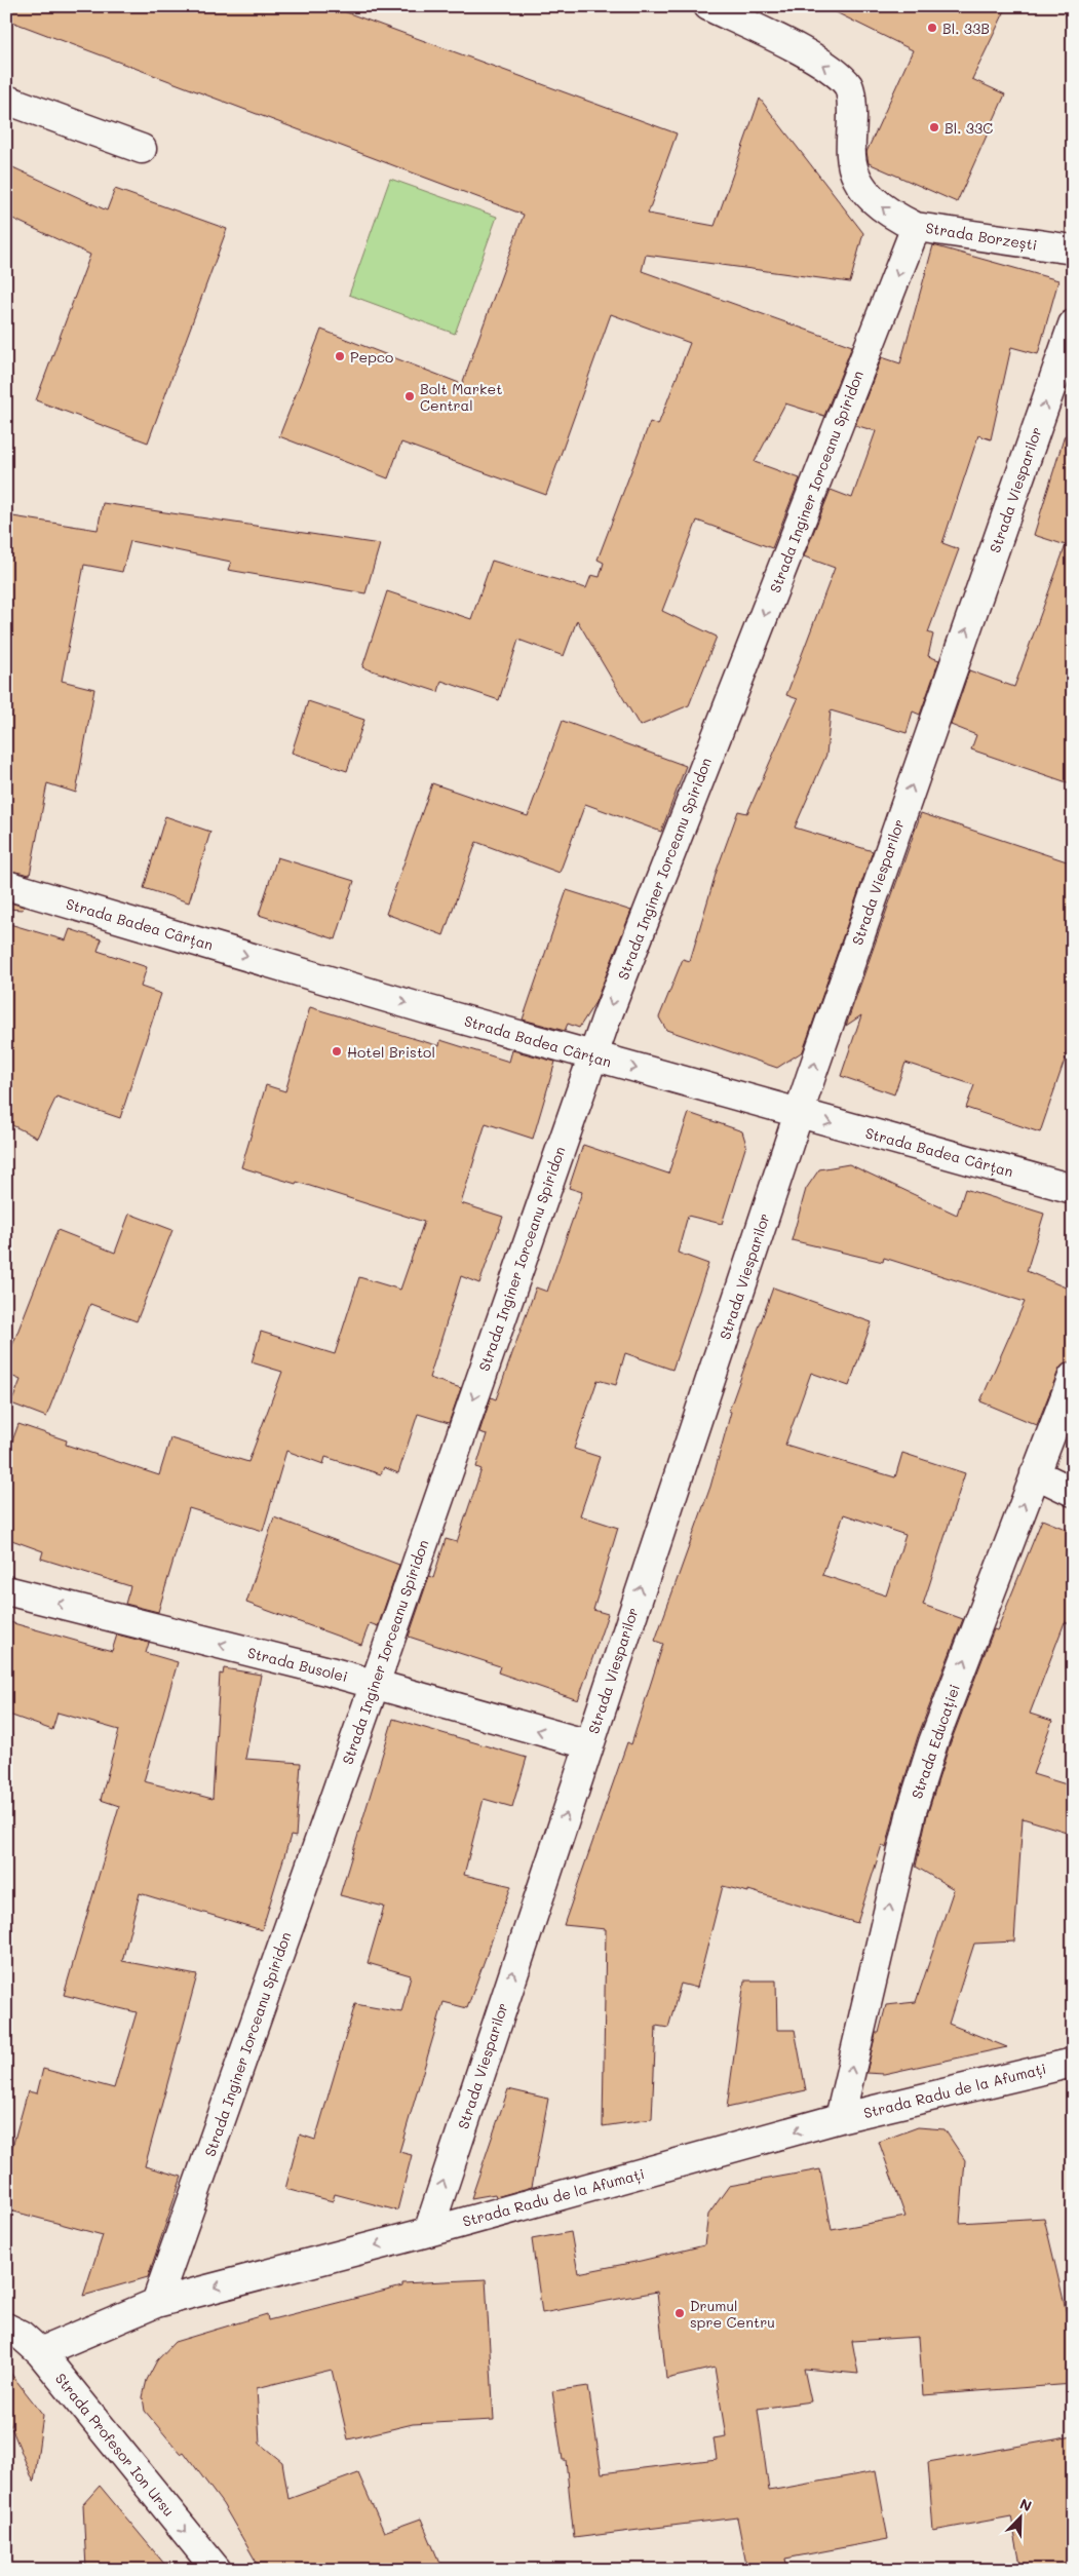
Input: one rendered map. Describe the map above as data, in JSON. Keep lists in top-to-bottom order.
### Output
{
  "streets": {
    "street": [
      "Strada Borzești",
      "Strada Inginer Iorceanu Spiridon",
      "Strada Viesparilor",
      "Strada Badea Cârțan",
      "Strada Busolei",
      "Strada Educației",
      "Strada Radu de la Afumați",
      "Strada Profesor Ion Ursu"
    ]
  },
  "crossings": [
    ["Strada Borzești", "Strada Inginer Iorceanu Spiridon"],
    ["Strada Inginer Iorceanu Spiridon", "Strada Badea Cârțan"],
    ["Strada Inginer Iorceanu Spiridon", "Strada Busolei"],
    ["Strada Inginer Iorceanu Spiridon", "Strada Radu de la Afumați"],
    ["Strada Viesparilor", "Strada Badea Cârțan"],
    ["Strada Viesparilor", "Strada Busolei"],
    ["Strada Viesparilor", "Strada Radu de la Afumați"],
    ["Strada Educației", "Strada Radu de la Afumați"],
    ["Strada Radu de la Afumați", "Strada Profesor Ion Ursu"]
  ],
  "one_way": [
    "Strada Borzești",
    "Strada Inginer Iorceanu Spiridon",
    "Strada Viesparilor",
    "Strada Badea Cârțan",
    "Strada Busolei",
    "Strada Educației",
    "Strada Radu de la Afumați",
    "Strada Profesor Ion Ursu"
  ],
  "places": [
    "Bl. 33B",
    "Bl. 33C",
    "Pepco",
    "Bolt Market Central",
    "Hotel Bristol",
    "Drumul spre Centru"
  ],
  "north": "top right"
}
